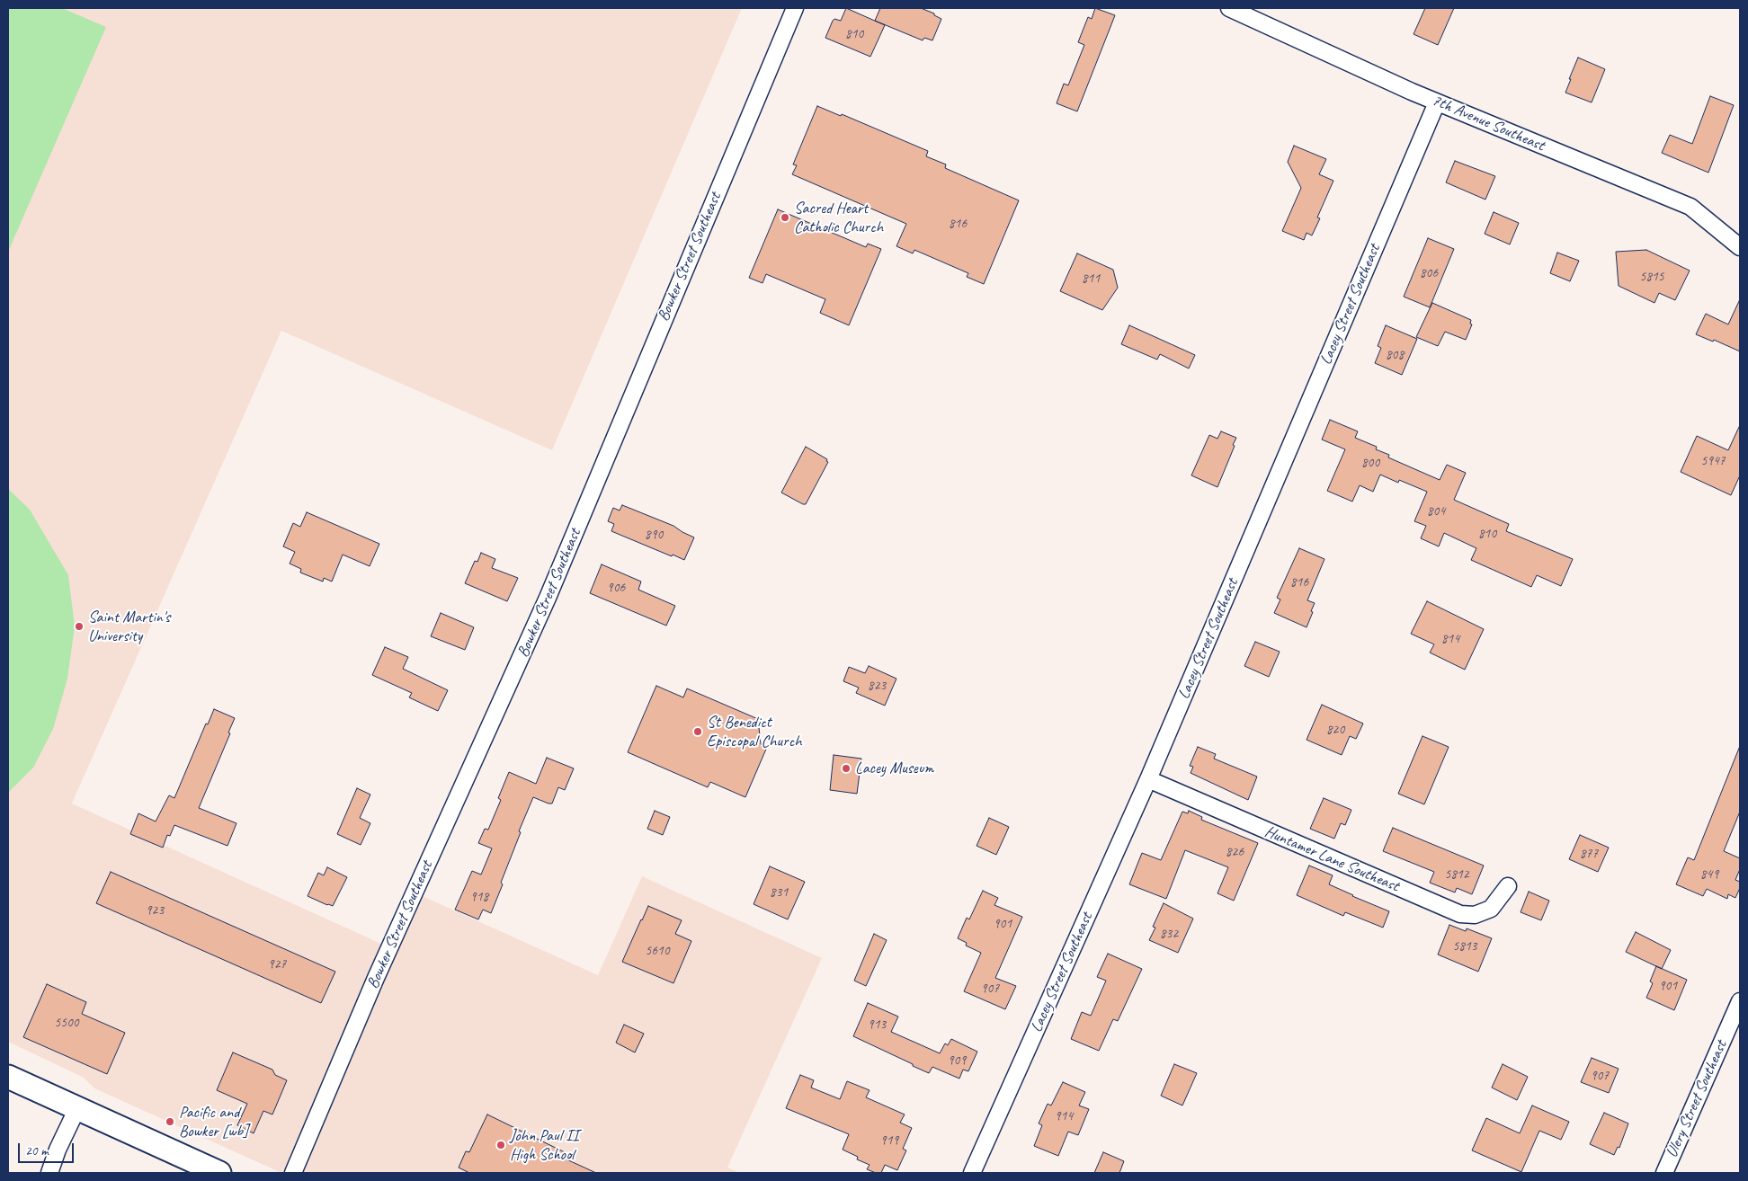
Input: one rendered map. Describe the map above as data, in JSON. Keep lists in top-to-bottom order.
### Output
{
  "streets": {
    "street": [
      "7th Avenue Southeast",
      "Bowker Street Southeast",
      "Lacey Street Southeast",
      "Huntamer Lane Southeast",
      "Ulery Street Southeast"
    ]
  },
  "crossings": [
    ["7th Avenue Southeast", "Lacey Street Southeast"],
    ["Lacey Street Southeast", "Huntamer Lane Southeast"]
  ],
  "places": [
    "Sacred Heart Catholic Church",
    "Saint Martin's University",
    "St Benedict Episcopal Church",
    "Lacey Museum",
    "Pacific and Bowker [wb]",
    "John Paul II High School"
  ],
  "house_numbers": [
    "810",
    "816",
    "806",
    "5815",
    "811",
    "808",
    "5947",
    "800",
    "804",
    "810",
    "890",
    "816",
    "906",
    "814",
    "823",
    "820",
    "826",
    "877",
    "5812",
    "849",
    "831",
    "918",
    "923",
    "901",
    "832",
    "5813",
    "5610",
    "927",
    "901",
    "907",
    "5500",
    "913",
    "909",
    "907",
    "914",
    "919"
  ],
  "scale_bar": "20 m"
}
